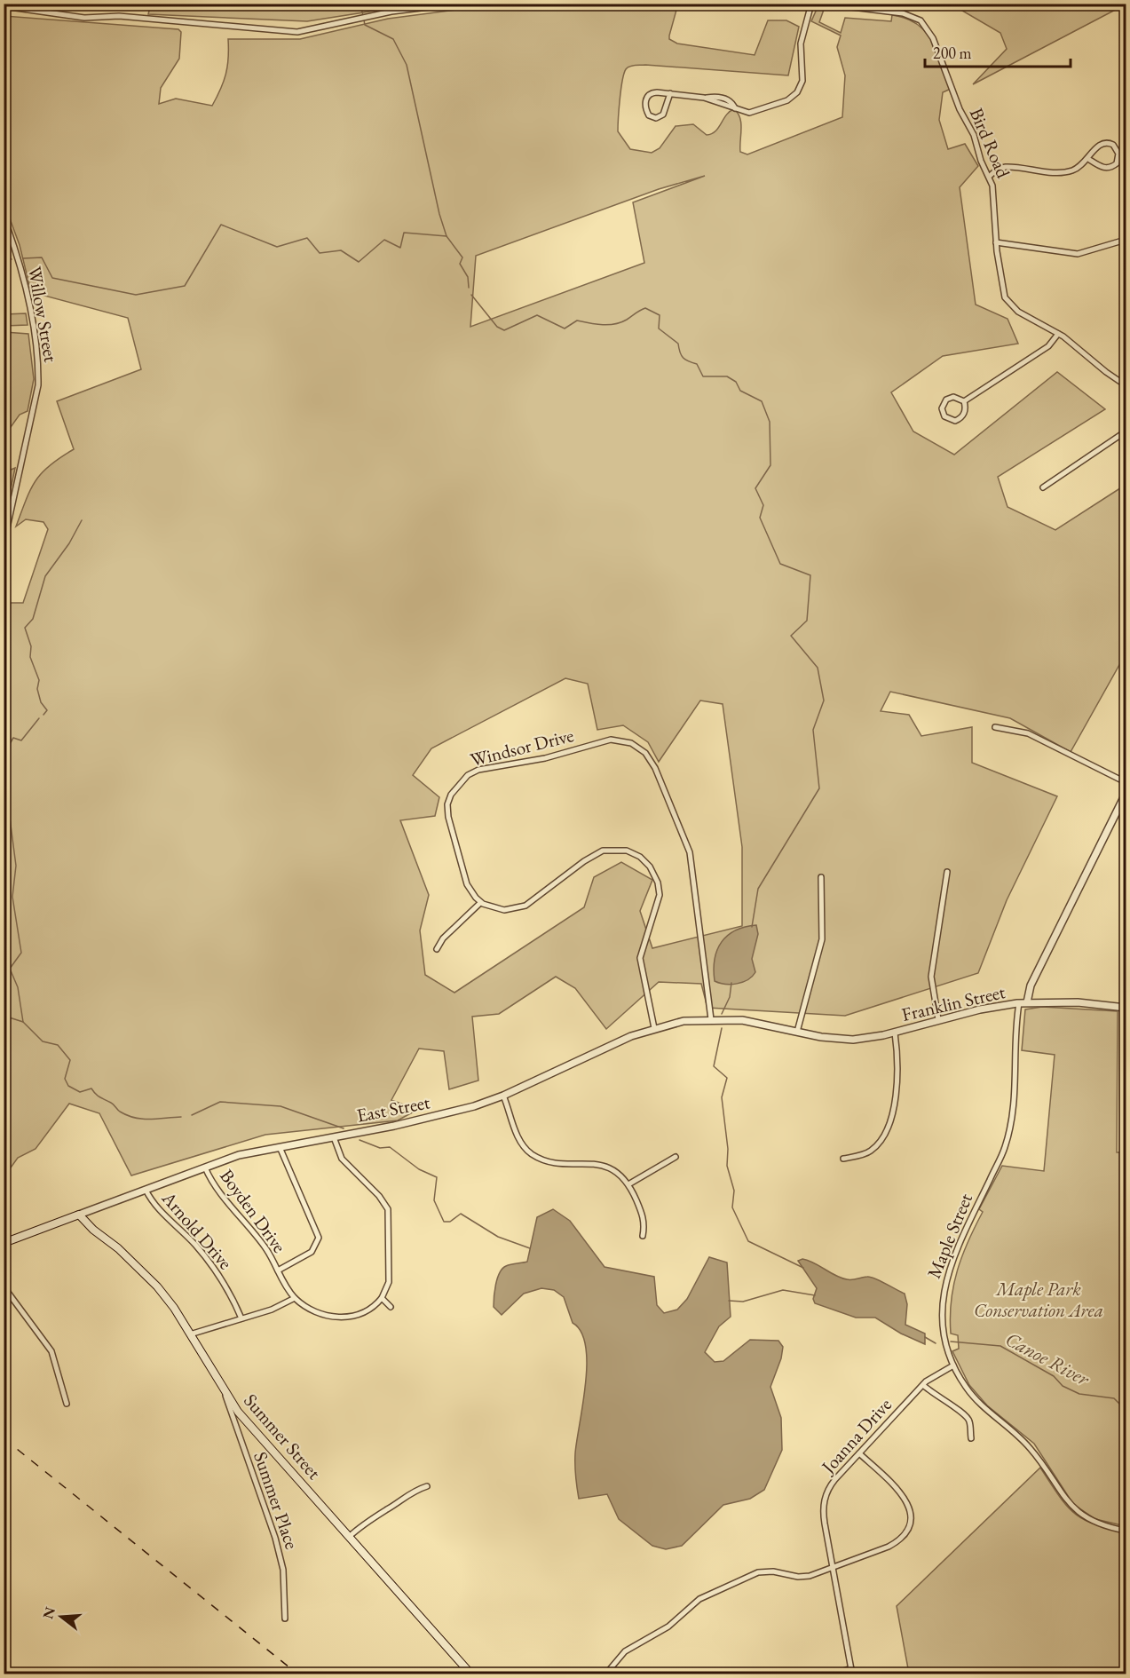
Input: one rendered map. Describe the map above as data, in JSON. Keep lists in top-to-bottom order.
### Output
{
  "streets": {
    "main road": ["East Street", "Summer Street"],
    "street": [
      "Bird Road",
      "Willow Street",
      "Windsor Drive",
      "Franklin Street",
      "Boyden Drive",
      "Arnold Drive",
      "Maple Street",
      "Joanna Drive",
      "Summer Place"
    ]
  },
  "crossings": [
    ["Windsor Drive", "East Street"],
    ["Franklin Street", "East Street"],
    ["Franklin Street", "Maple Street"],
    ["East Street", "Boyden Drive"],
    ["East Street", "Arnold Drive"],
    ["East Street", "Summer Street"],
    ["Maple Street", "Joanna Drive"],
    ["Summer Street", "Summer Place"]
  ],
  "water": ["Canoe River"],
  "parks": ["Maple Park Conservation Area"],
  "scale_bar": "200 m",
  "north": "left"
}
